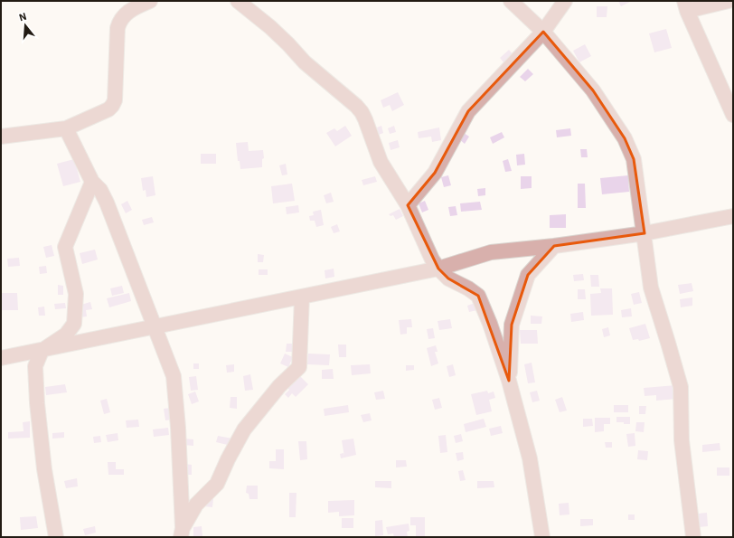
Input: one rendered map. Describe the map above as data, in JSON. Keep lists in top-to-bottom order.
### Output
{
  "north": "top"
}
